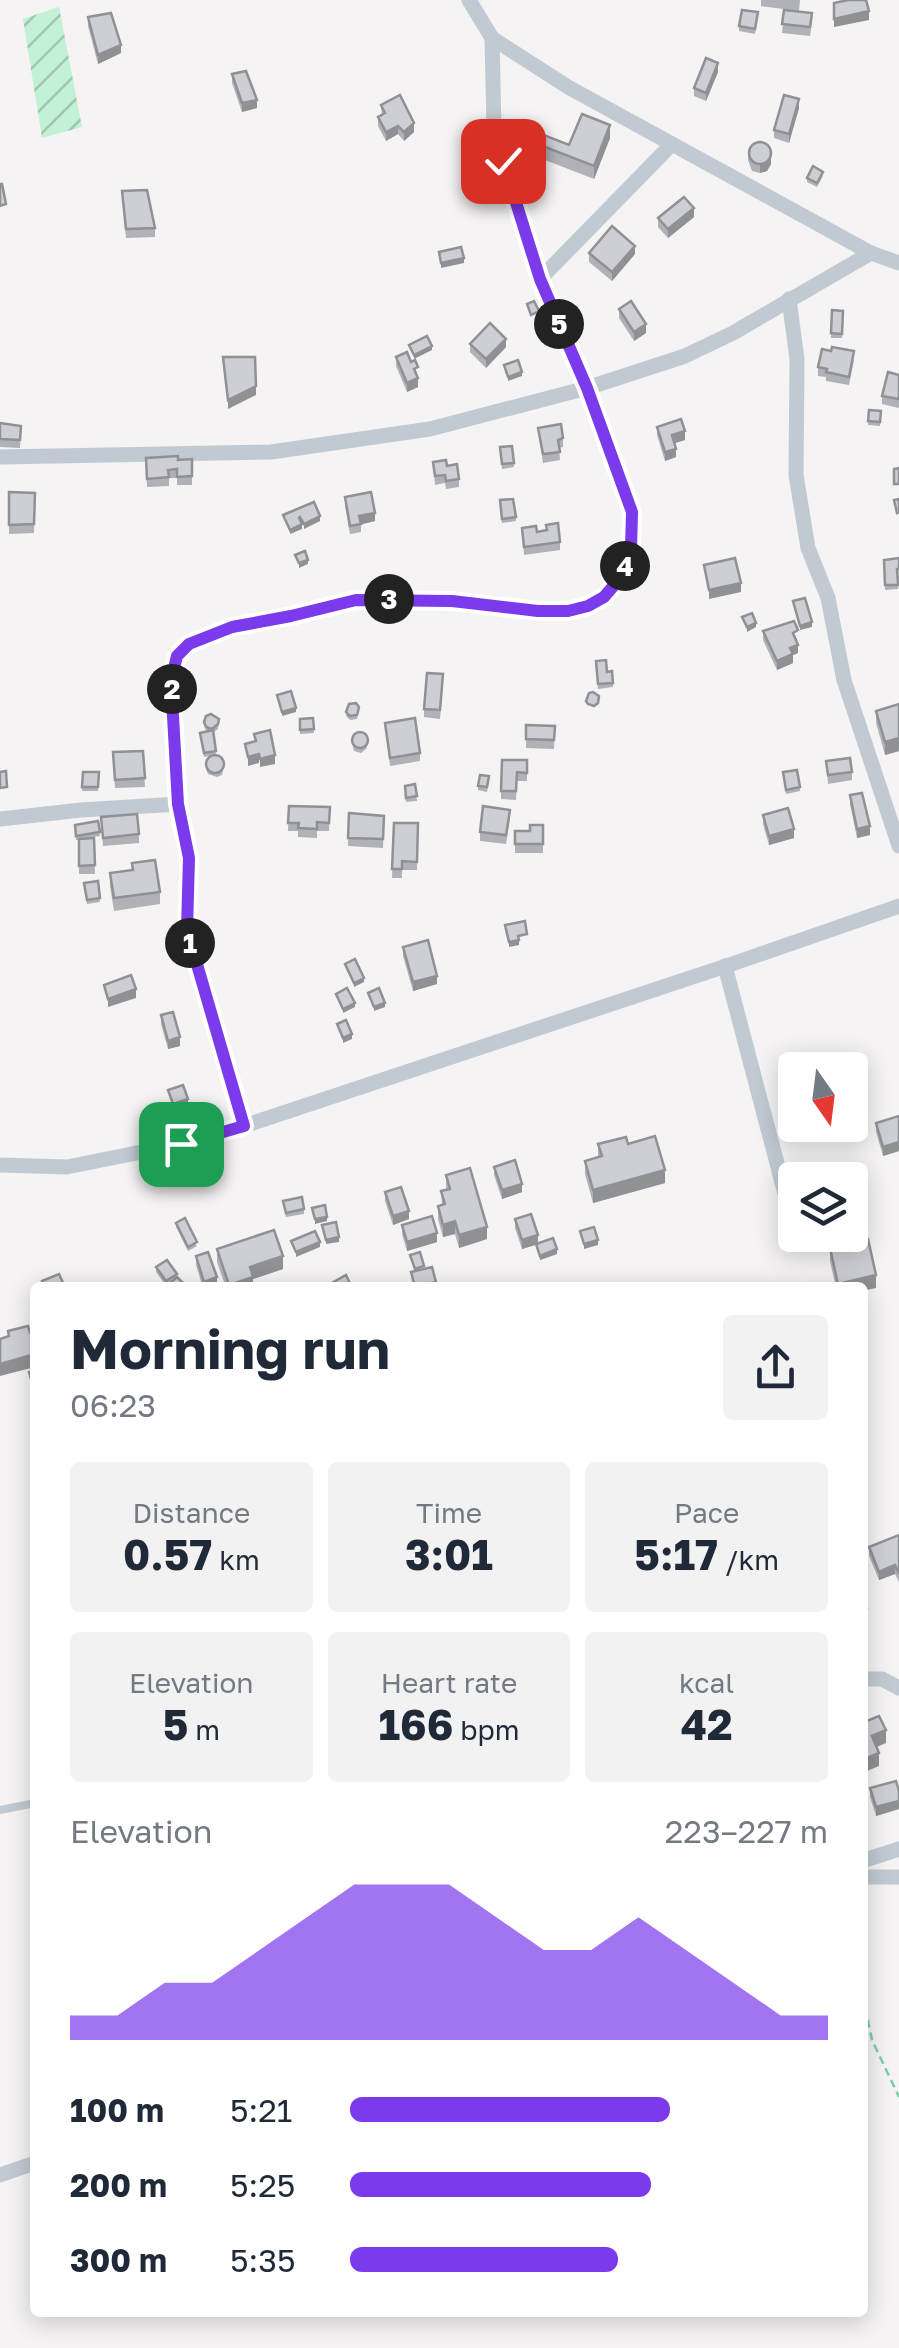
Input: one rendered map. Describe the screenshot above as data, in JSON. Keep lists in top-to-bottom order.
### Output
{
  "north": "bottom",
  "page": {
    "pins": [
      "5",
      "4",
      "3",
      "2",
      "1"
    ],
    "heading": ["Morning run", "06:23"],
    "stats": [
      ["Distance", "0.57 km"],
      ["Time", "3:01"],
      ["Pace", "5:17 /km"],
      ["Elevation", "5 m"],
      ["Heart rate", "166 bpm"],
      ["kcal", "42"]
    ],
    "chart": ["Elevation", "223–227 m"],
    "list": [
      {
        "name": "100 m",
        "note": "5:21"
      },
      {
        "name": "200 m",
        "note": "5:25"
      },
      {
        "name": "300 m",
        "note": "5:35"
      }
    ]
  }
}
